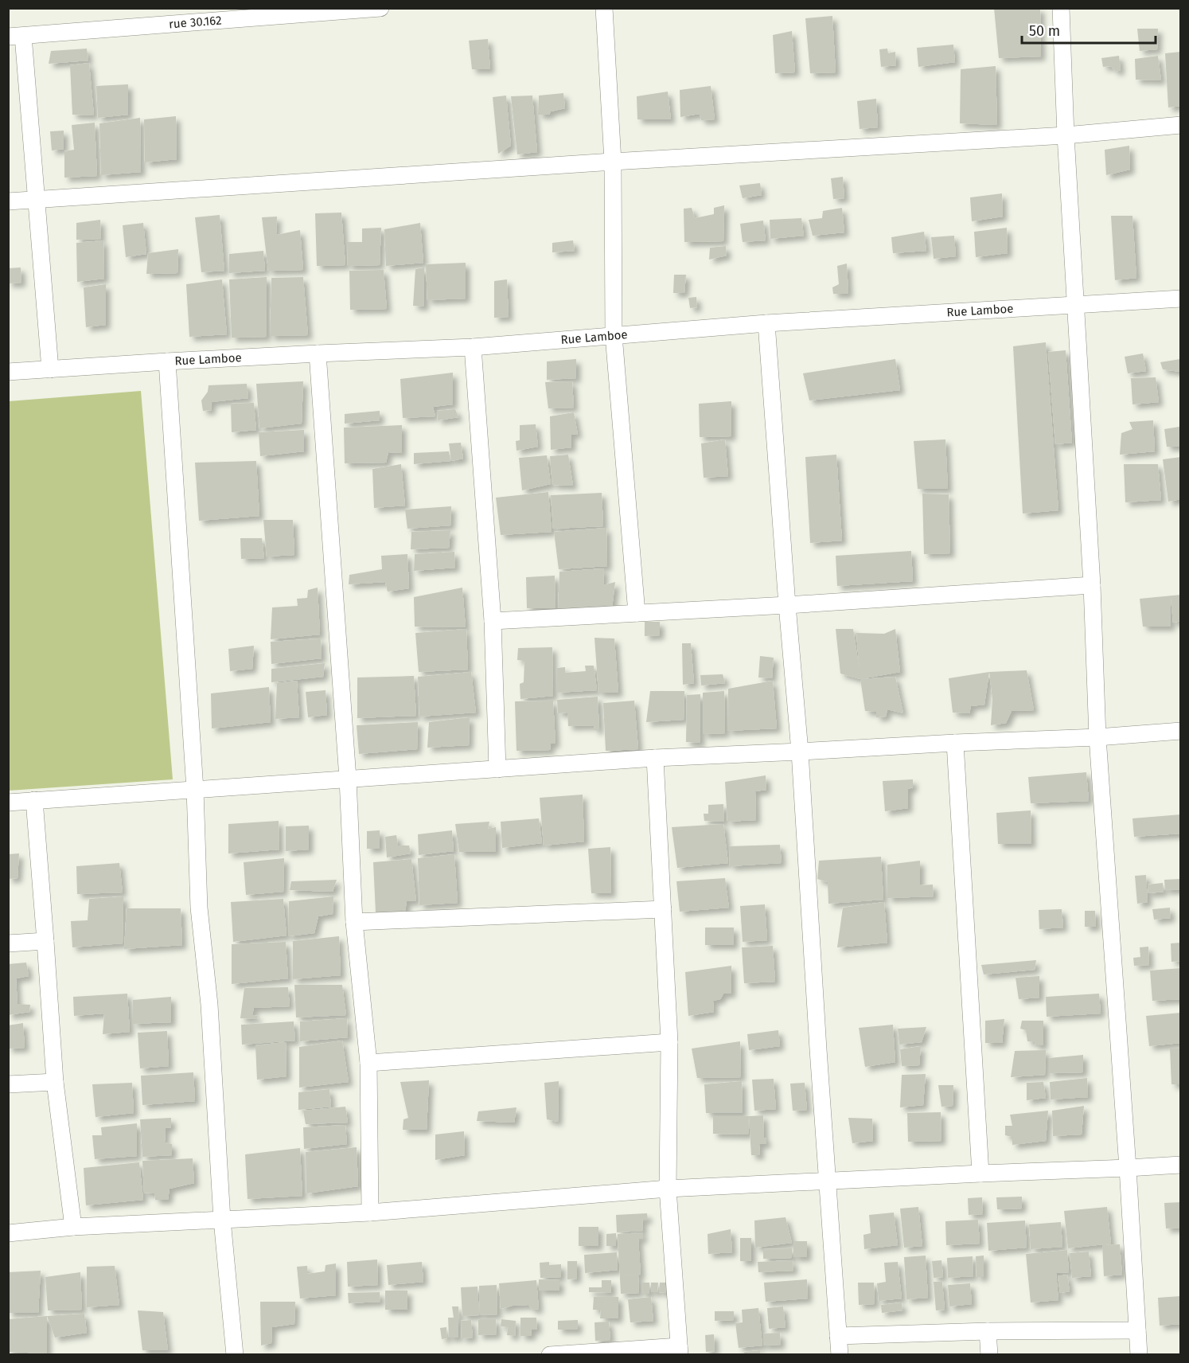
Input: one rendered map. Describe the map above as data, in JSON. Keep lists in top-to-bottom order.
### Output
{
  "streets": {
    "street": ["rue 30.162", "Rue Lamboe"]
  },
  "scale_bar": "50 m"
}
